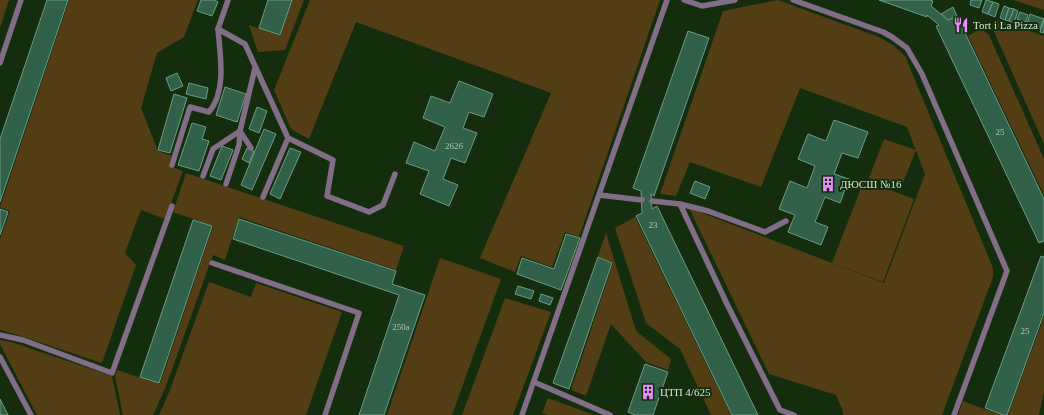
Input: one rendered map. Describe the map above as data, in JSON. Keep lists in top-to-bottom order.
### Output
{
  "places": {
    "restaurant": ["Tort i La Pizza"],
    "building": ["ДЮСШ №16", "ЦТП 4/625"]
  },
  "house_numbers": [
    "25",
    "262б",
    "23",
    "250а",
    "25"
  ]
}
